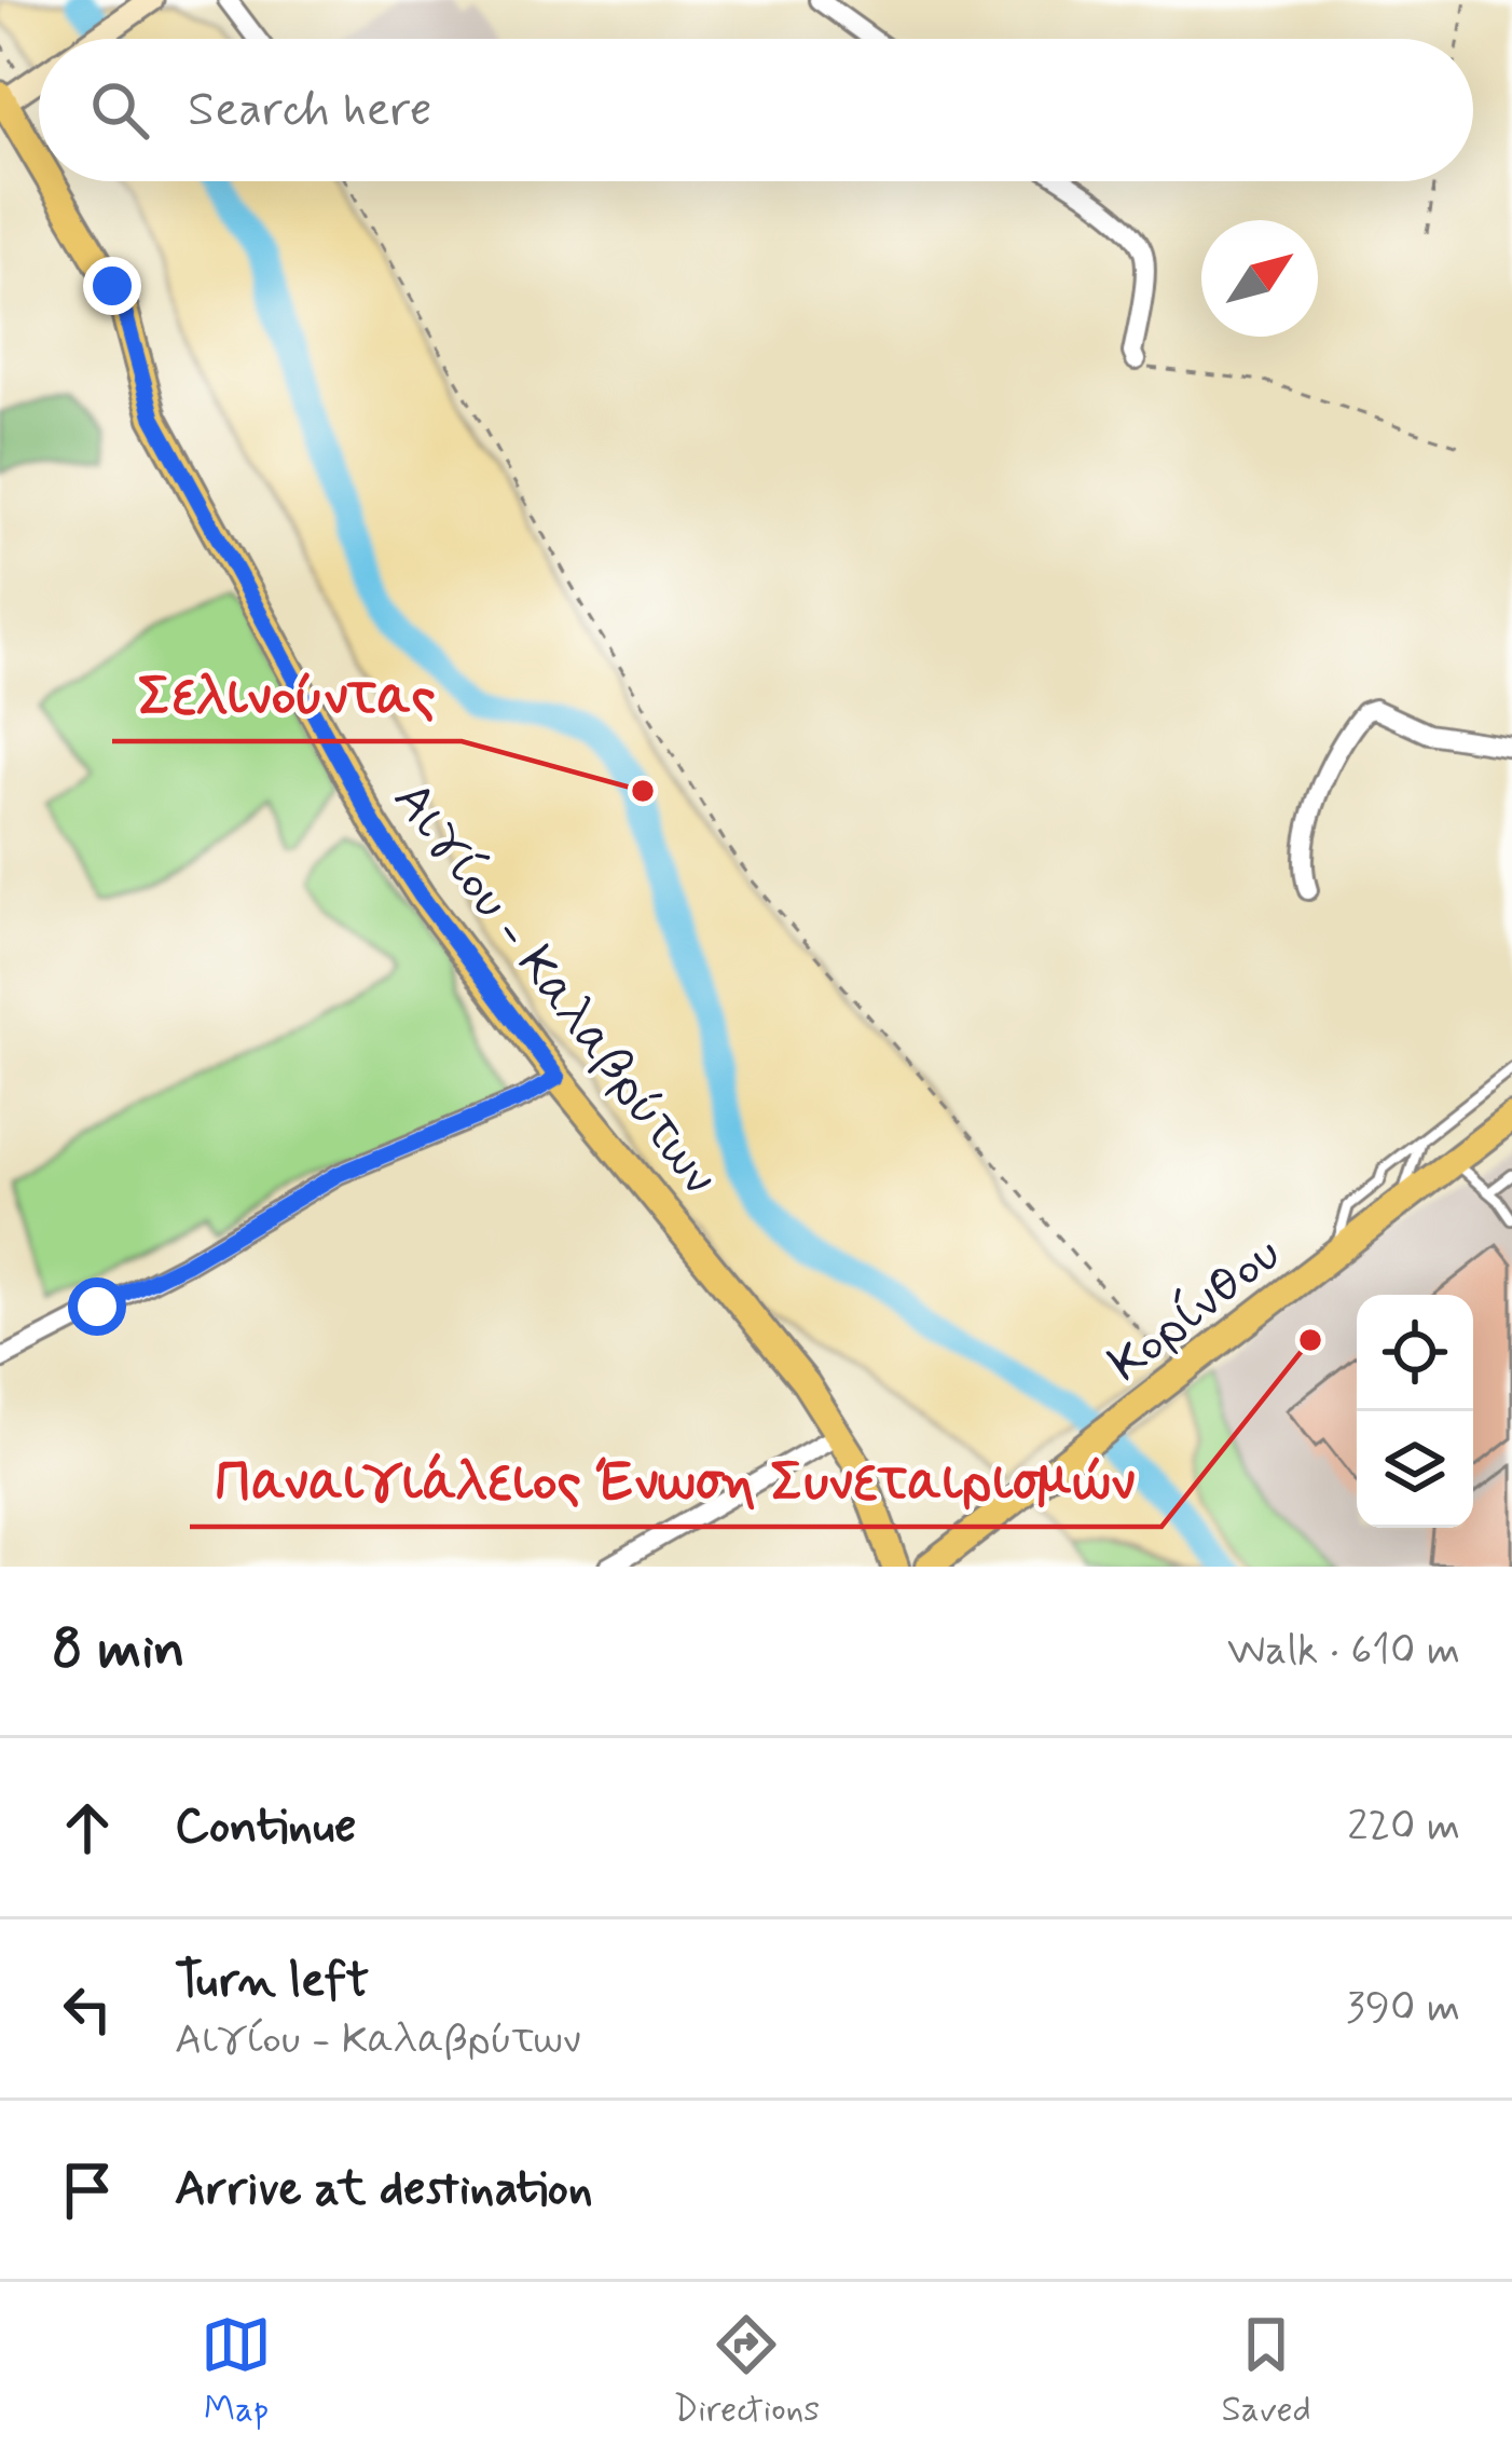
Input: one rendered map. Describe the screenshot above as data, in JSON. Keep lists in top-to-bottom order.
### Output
{
  "streets": {
    "main road": ["Αιγίου - Καλαβρύτων", "Κορίνθου"]
  },
  "places": ["Σελινούντας", "Παναιγιάλειος Ένωση Συνεταιρισμών"],
  "north": "top right",
  "page": {
    "search": "Search here",
    "heading": ["8 min", "Walk · 610 m"],
    "list": [
      ["Continue", "220 m"],
      ["Turn left", "Αιγίου - Καλαβρύτων", "390 m"],
      "Arrive at destination"
    ],
    "nav": ["Map", "Directions", "Saved"]
  }
}
